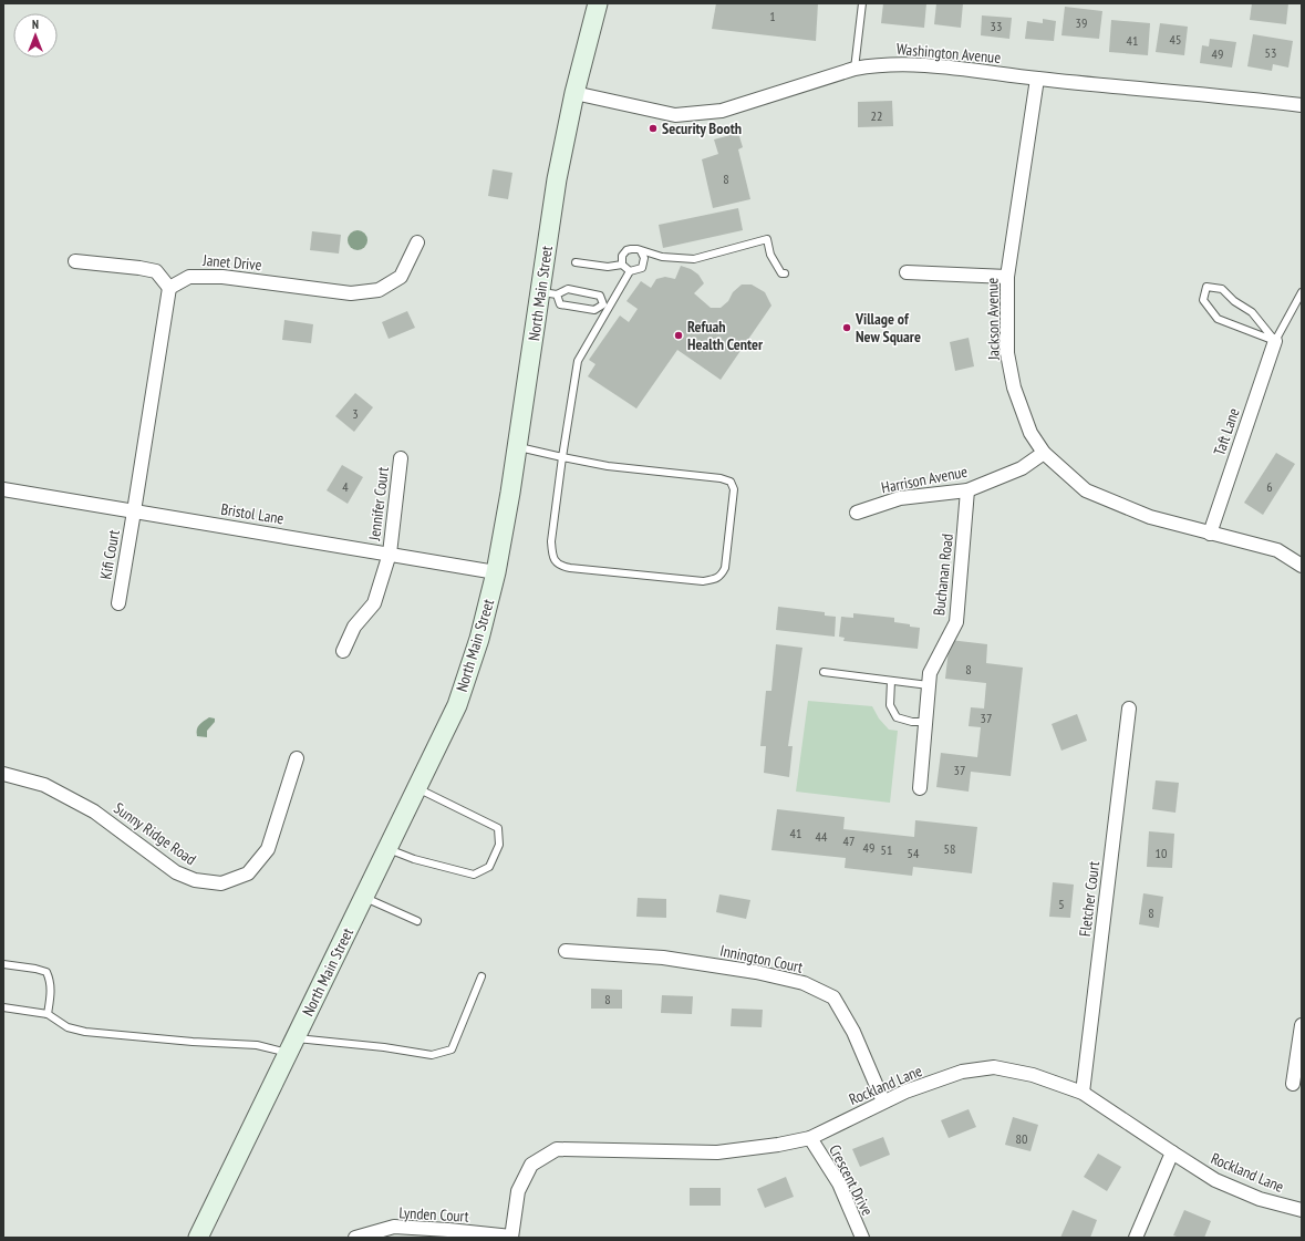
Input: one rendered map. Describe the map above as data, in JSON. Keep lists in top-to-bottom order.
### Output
{
  "streets": {
    "main road": ["North Main Street"],
    "street": [
      "Washington Avenue",
      "Janet Drive",
      "Jackson Avenue",
      "Taft Lane",
      "Harrison Avenue",
      "Jennifer Court",
      "Bristol Lane",
      "Kifi Court",
      "Buchanan Road",
      "Sunny Ridge Road",
      "Fletcher Court",
      "Innington Court",
      "Rockland Lane",
      "Crescent Drive",
      "Lynden Court"
    ]
  },
  "crossings": [
    ["Washington Avenue", "North Main Street"],
    ["Washington Avenue", "Jackson Avenue"],
    ["North Main Street", "Bristol Lane"],
    ["Jackson Avenue", "Taft Lane"],
    ["Jackson Avenue", "Harrison Avenue"],
    ["Harrison Avenue", "Buchanan Road"],
    ["Jennifer Court", "Bristol Lane"],
    ["Bristol Lane", "Kifi Court"],
    ["Fletcher Court", "Rockland Lane"],
    ["Innington Court", "Rockland Lane"],
    ["Rockland Lane", "Crescent Drive"],
    ["Rockland Lane", "Lynden Court"]
  ],
  "places": ["Security Booth", "Village of New Square", "Refuah Health Center"],
  "house_numbers": [
    "1",
    "39",
    "33",
    "45",
    "41",
    "53",
    "49",
    "22",
    "8",
    "3",
    "4",
    "6",
    "8",
    "37",
    "37",
    "41",
    "44",
    "47",
    "49",
    "58",
    "51",
    "54",
    "10",
    "5",
    "8",
    "8",
    "80"
  ],
  "north": "top"
}
